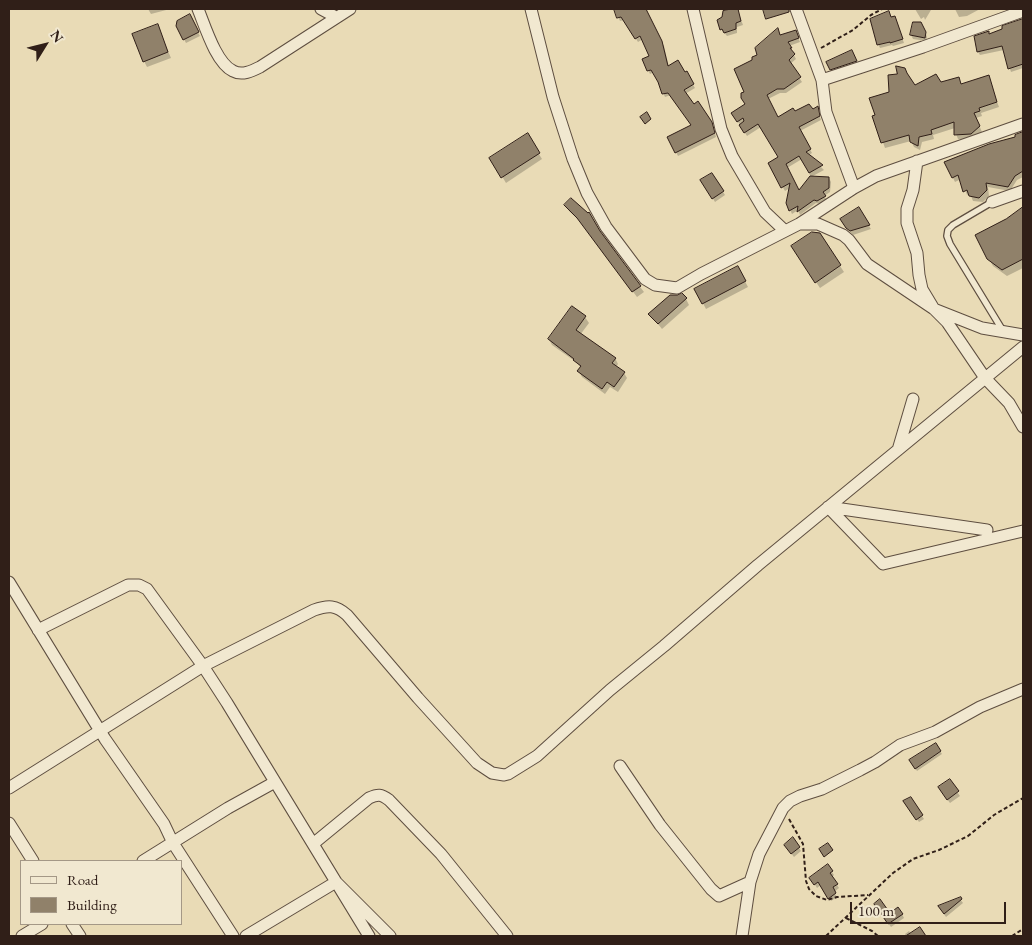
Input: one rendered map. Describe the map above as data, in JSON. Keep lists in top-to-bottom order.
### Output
{
  "legend": ["Road", "Building"],
  "scale_bar": "100 m",
  "north": "top right"
}
